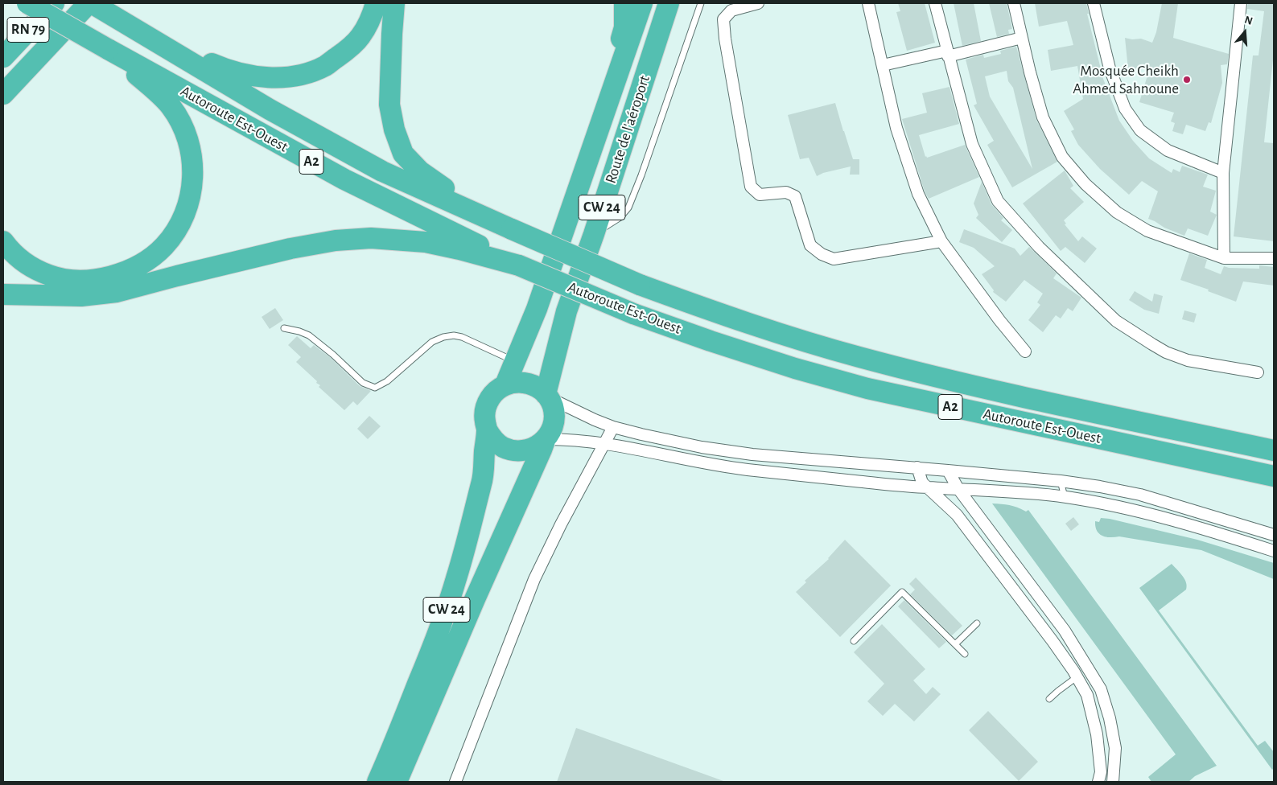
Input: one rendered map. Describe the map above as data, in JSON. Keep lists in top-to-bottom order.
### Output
{
  "streets": {
    "highway": [
      "RN 79",
      "Autoroute Est-Ouest",
      "Route de l'aéroport",
      "A2",
      "CW 24"
    ]
  },
  "crossings": [
    ["Route de l'aéroport", "CW 24"]
  ],
  "places": ["Mosquée Cheikh Ahmed Sahnoune"],
  "north": "top"
}
